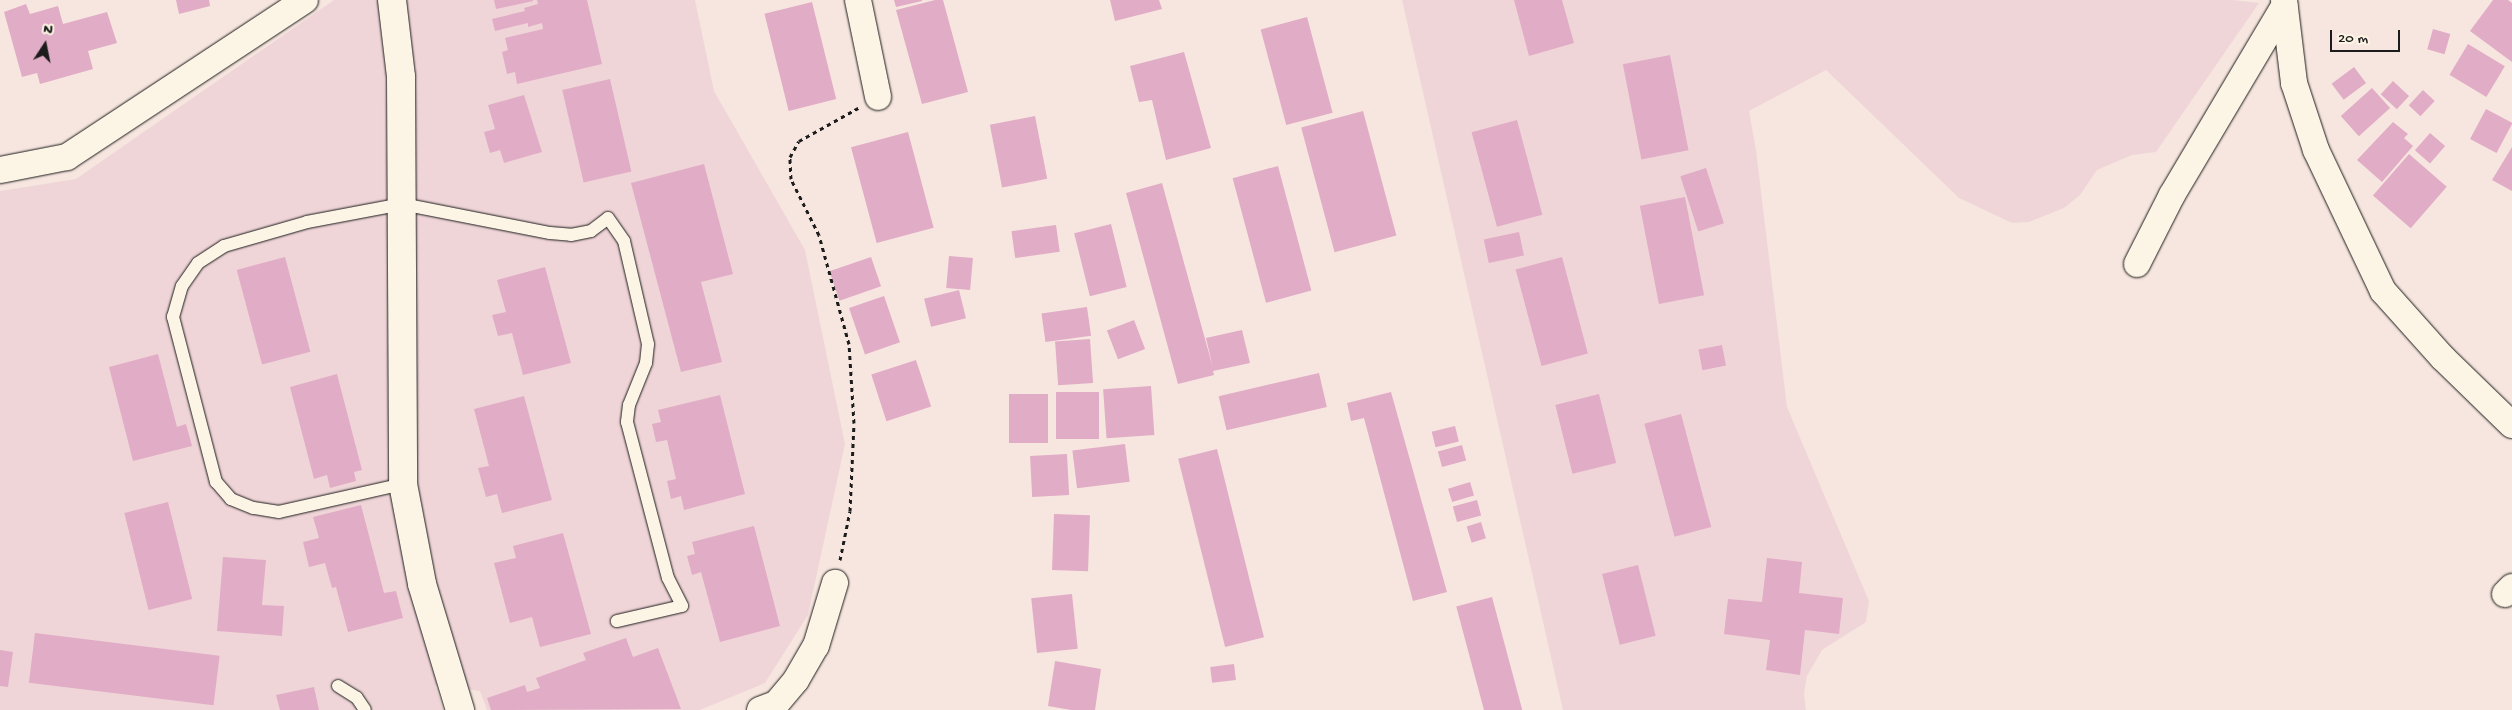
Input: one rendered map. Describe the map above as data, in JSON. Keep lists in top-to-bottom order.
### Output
{
  "scale_bar": "20 m",
  "north": "top"
}
